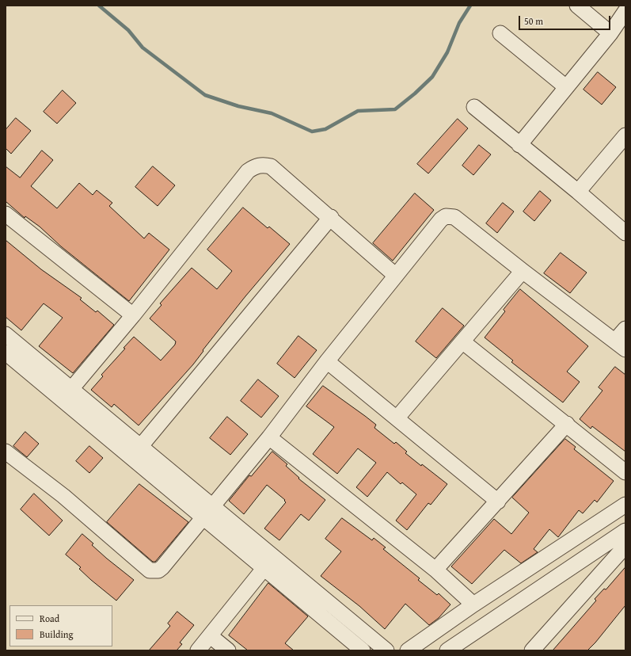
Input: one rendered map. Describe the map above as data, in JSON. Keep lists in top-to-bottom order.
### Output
{
  "legend": ["Road", "Building"],
  "scale_bar": "50 m"
}
